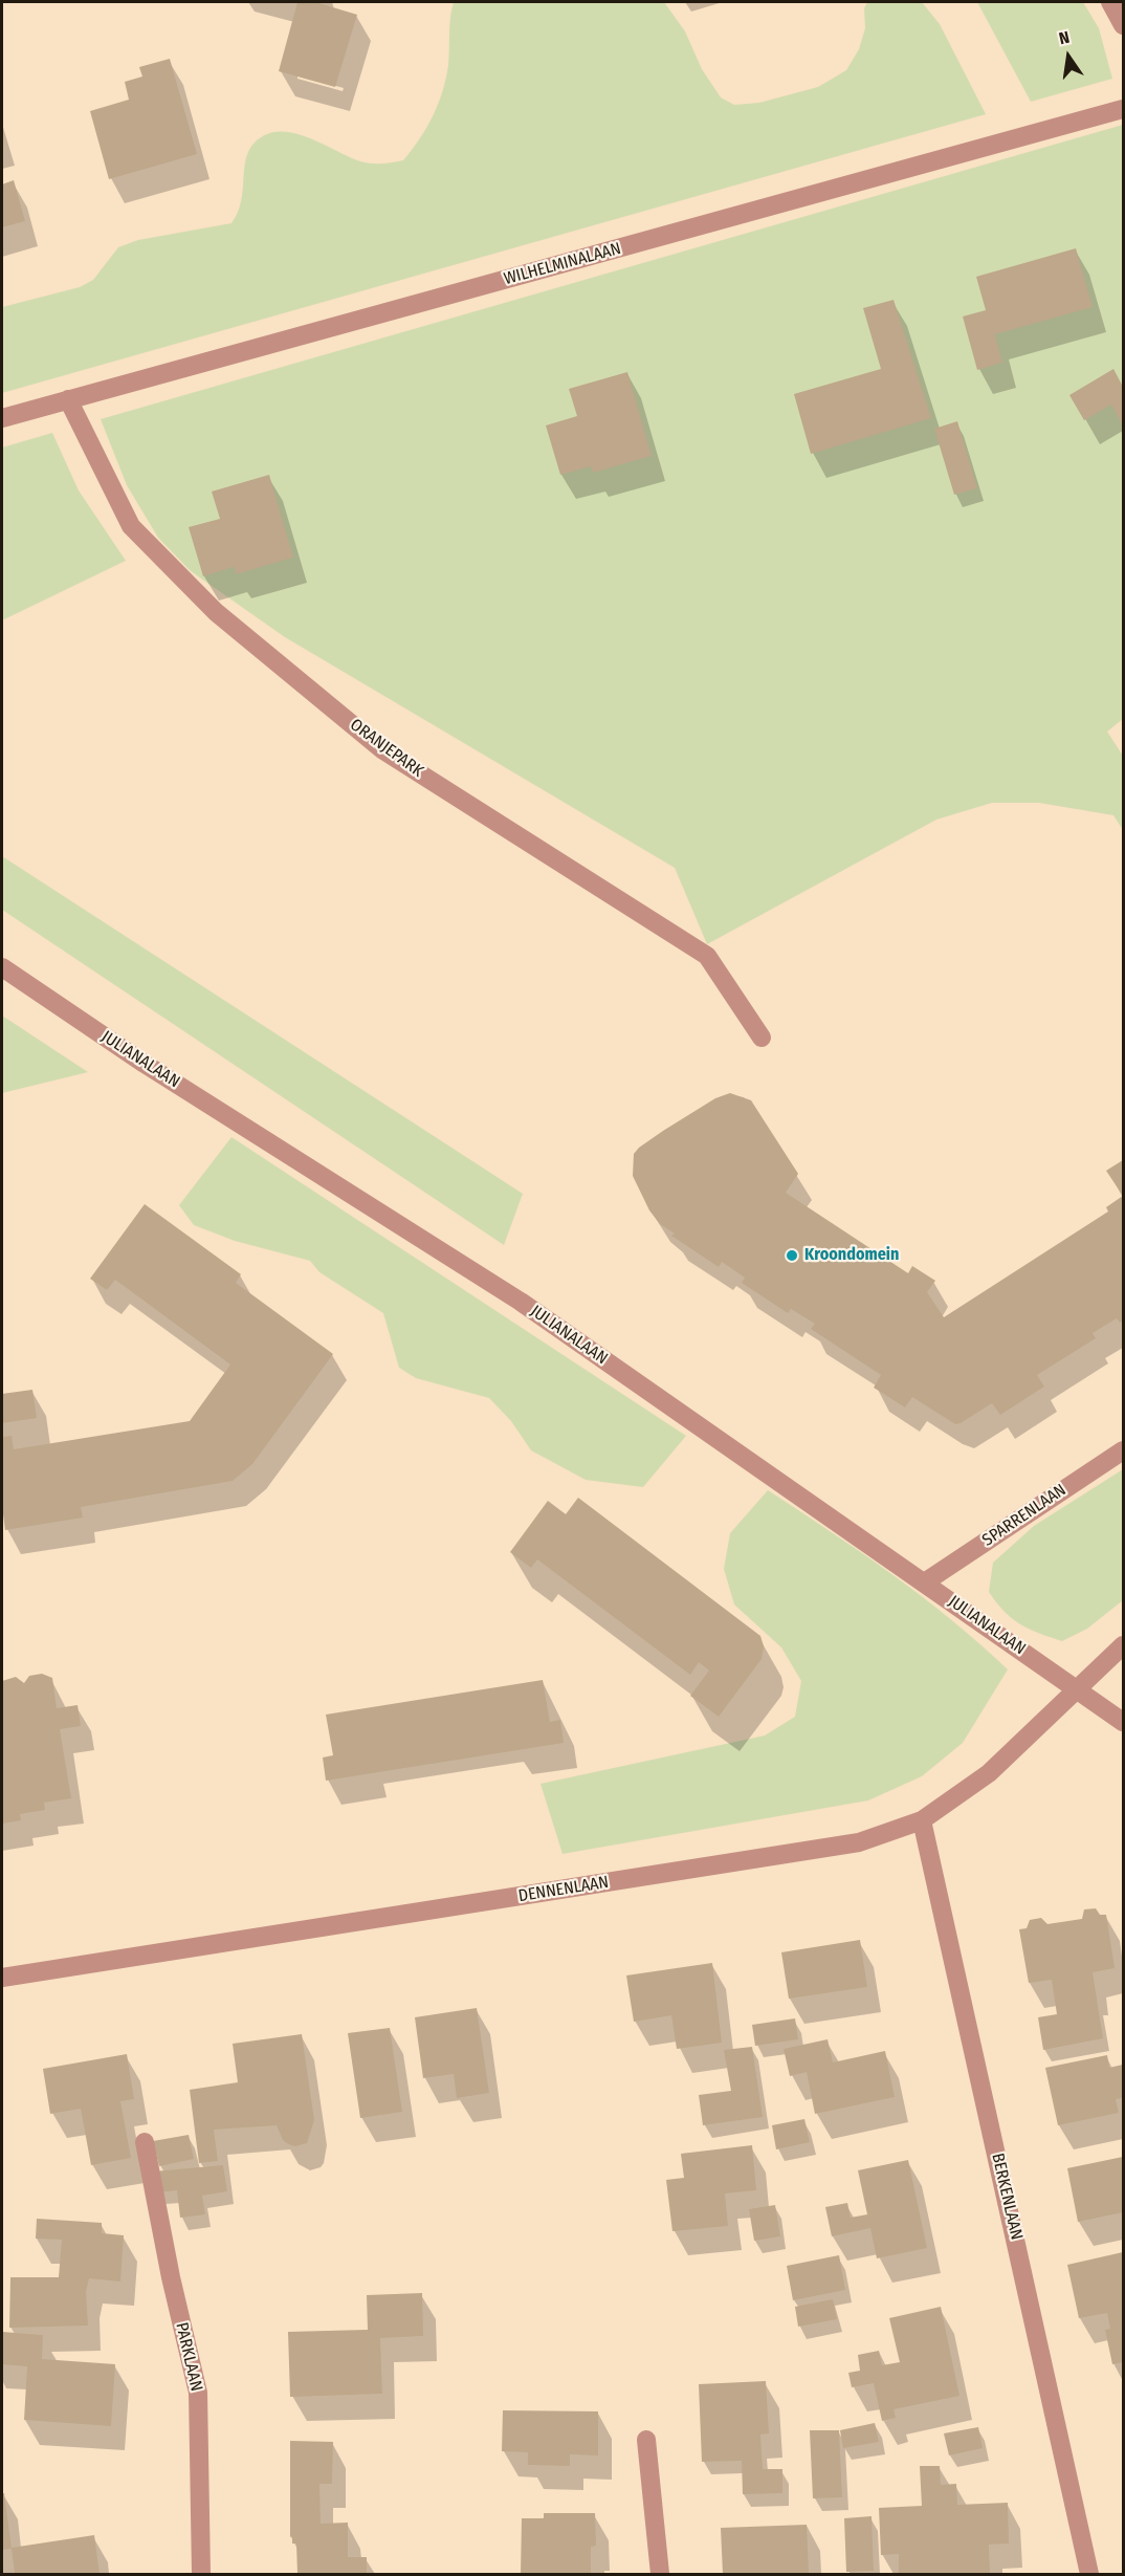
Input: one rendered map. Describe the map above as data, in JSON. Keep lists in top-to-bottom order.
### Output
{
  "streets": {
    "street": [
      "WILHELMINALAAN",
      "ORANJEPARK",
      "JULIANALAAN",
      "SPARRENLAAN",
      "DENNENLAAN",
      "BERKENLAAN",
      "PARKLAAN"
    ]
  },
  "crossings": [
    ["WILHELMINALAAN", "ORANJEPARK"],
    ["JULIANALAAN", "SPARRENLAAN"],
    ["JULIANALAAN", "DENNENLAAN"],
    ["DENNENLAAN", "BERKENLAAN"]
  ],
  "places": ["Kroondomein"],
  "north": "top"
}
